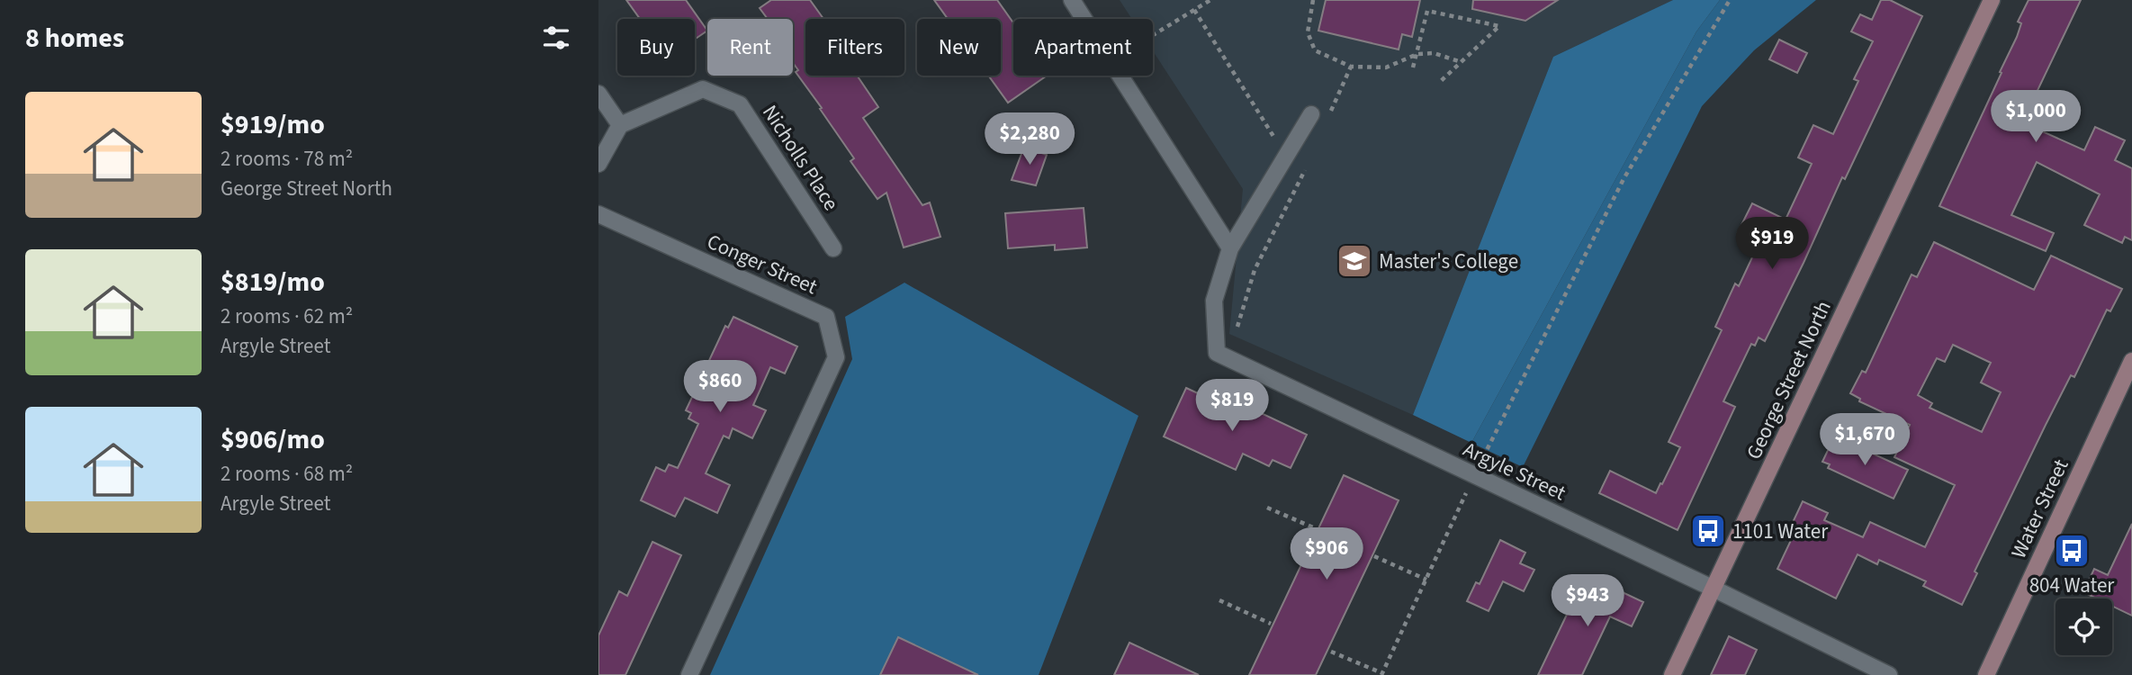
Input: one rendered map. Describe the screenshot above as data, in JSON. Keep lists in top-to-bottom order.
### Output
{
  "streets": {
    "main road": ["George Street North", "Water Street"],
    "street": ["Nicholls Place", "Conger Street", "Argyle Street"]
  },
  "crossings": [
    ["George Street North", "Argyle Street"]
  ],
  "places": {
    "school or university": ["Master's College"],
    "bus stop": ["1101 Water", "804 Water"]
  },
  "page": {
    "heading": "8 homes",
    "chip": [
      "Buy",
      "Rent",
      "Filters",
      "New",
      "Apartment"
    ],
    "list": [
      {
        "name": "$919/mo",
        "note": "2 rooms · 78 m² · George Street North"
      },
      {
        "name": "$819/mo",
        "note": "2 rooms · 62 m² · Argyle Street"
      },
      {
        "name": "$906/mo",
        "note": "2 rooms · 68 m² · Argyle Street"
      }
    ],
    "price": [
      "$1,000",
      "$2,280",
      "$919",
      "$860",
      "$819",
      "$1,670",
      "$906",
      "$943"
    ]
  }
}
